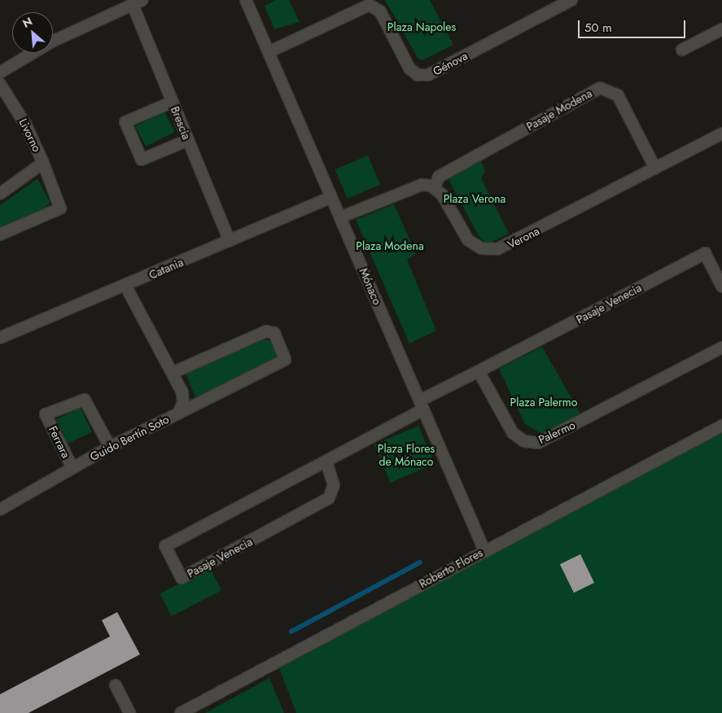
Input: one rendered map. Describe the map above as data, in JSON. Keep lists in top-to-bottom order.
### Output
{
  "streets": {
    "street": [
      "Génova",
      "Pasaje Modena",
      "Brescia",
      "Livorno",
      "Verona",
      "Catania",
      "Mónaco",
      "Pasaje Venecia",
      "Palermo",
      "Guido Bertín Soto",
      "Ferrara",
      "Roberto Flores"
    ]
  },
  "crossings": [
    ["Génova", "Mónaco"],
    ["Pasaje Modena", "Verona"],
    ["Brescia", "Catania"],
    ["Catania", "Mónaco"],
    ["Catania", "Guido Bertín Soto"],
    ["Mónaco", "Pasaje Venecia"],
    ["Mónaco", "Roberto Flores"],
    ["Pasaje Venecia", "Palermo"],
    ["Guido Bertín Soto", "Ferrara"]
  ],
  "parks": [
    "Plaza Napoles",
    "Plaza Verona",
    "Plaza Modena",
    "Plaza Palermo",
    "Plaza Flores de Mónaco"
  ],
  "scale_bar": "50 m",
  "north": "top left"
}
